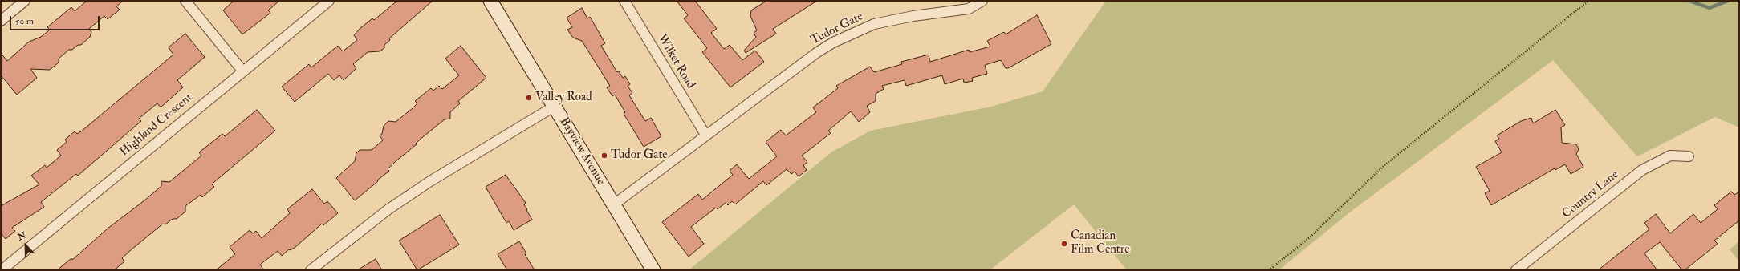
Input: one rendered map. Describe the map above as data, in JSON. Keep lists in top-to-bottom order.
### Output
{
  "streets": {
    "main road": ["Bayview Avenue"],
    "street": [
      "Tudor Gate",
      "Wilket Road",
      "Highland Crescent",
      "Country Lane"
    ]
  },
  "crossings": [
    ["Tudor Gate", "Wilket Road"],
    ["Tudor Gate", "Bayview Avenue"]
  ],
  "places": ["Valley Road", "Tudor Gate", "Canadian Film Centre"],
  "scale_bar": "50 m",
  "north": "top left"
}
